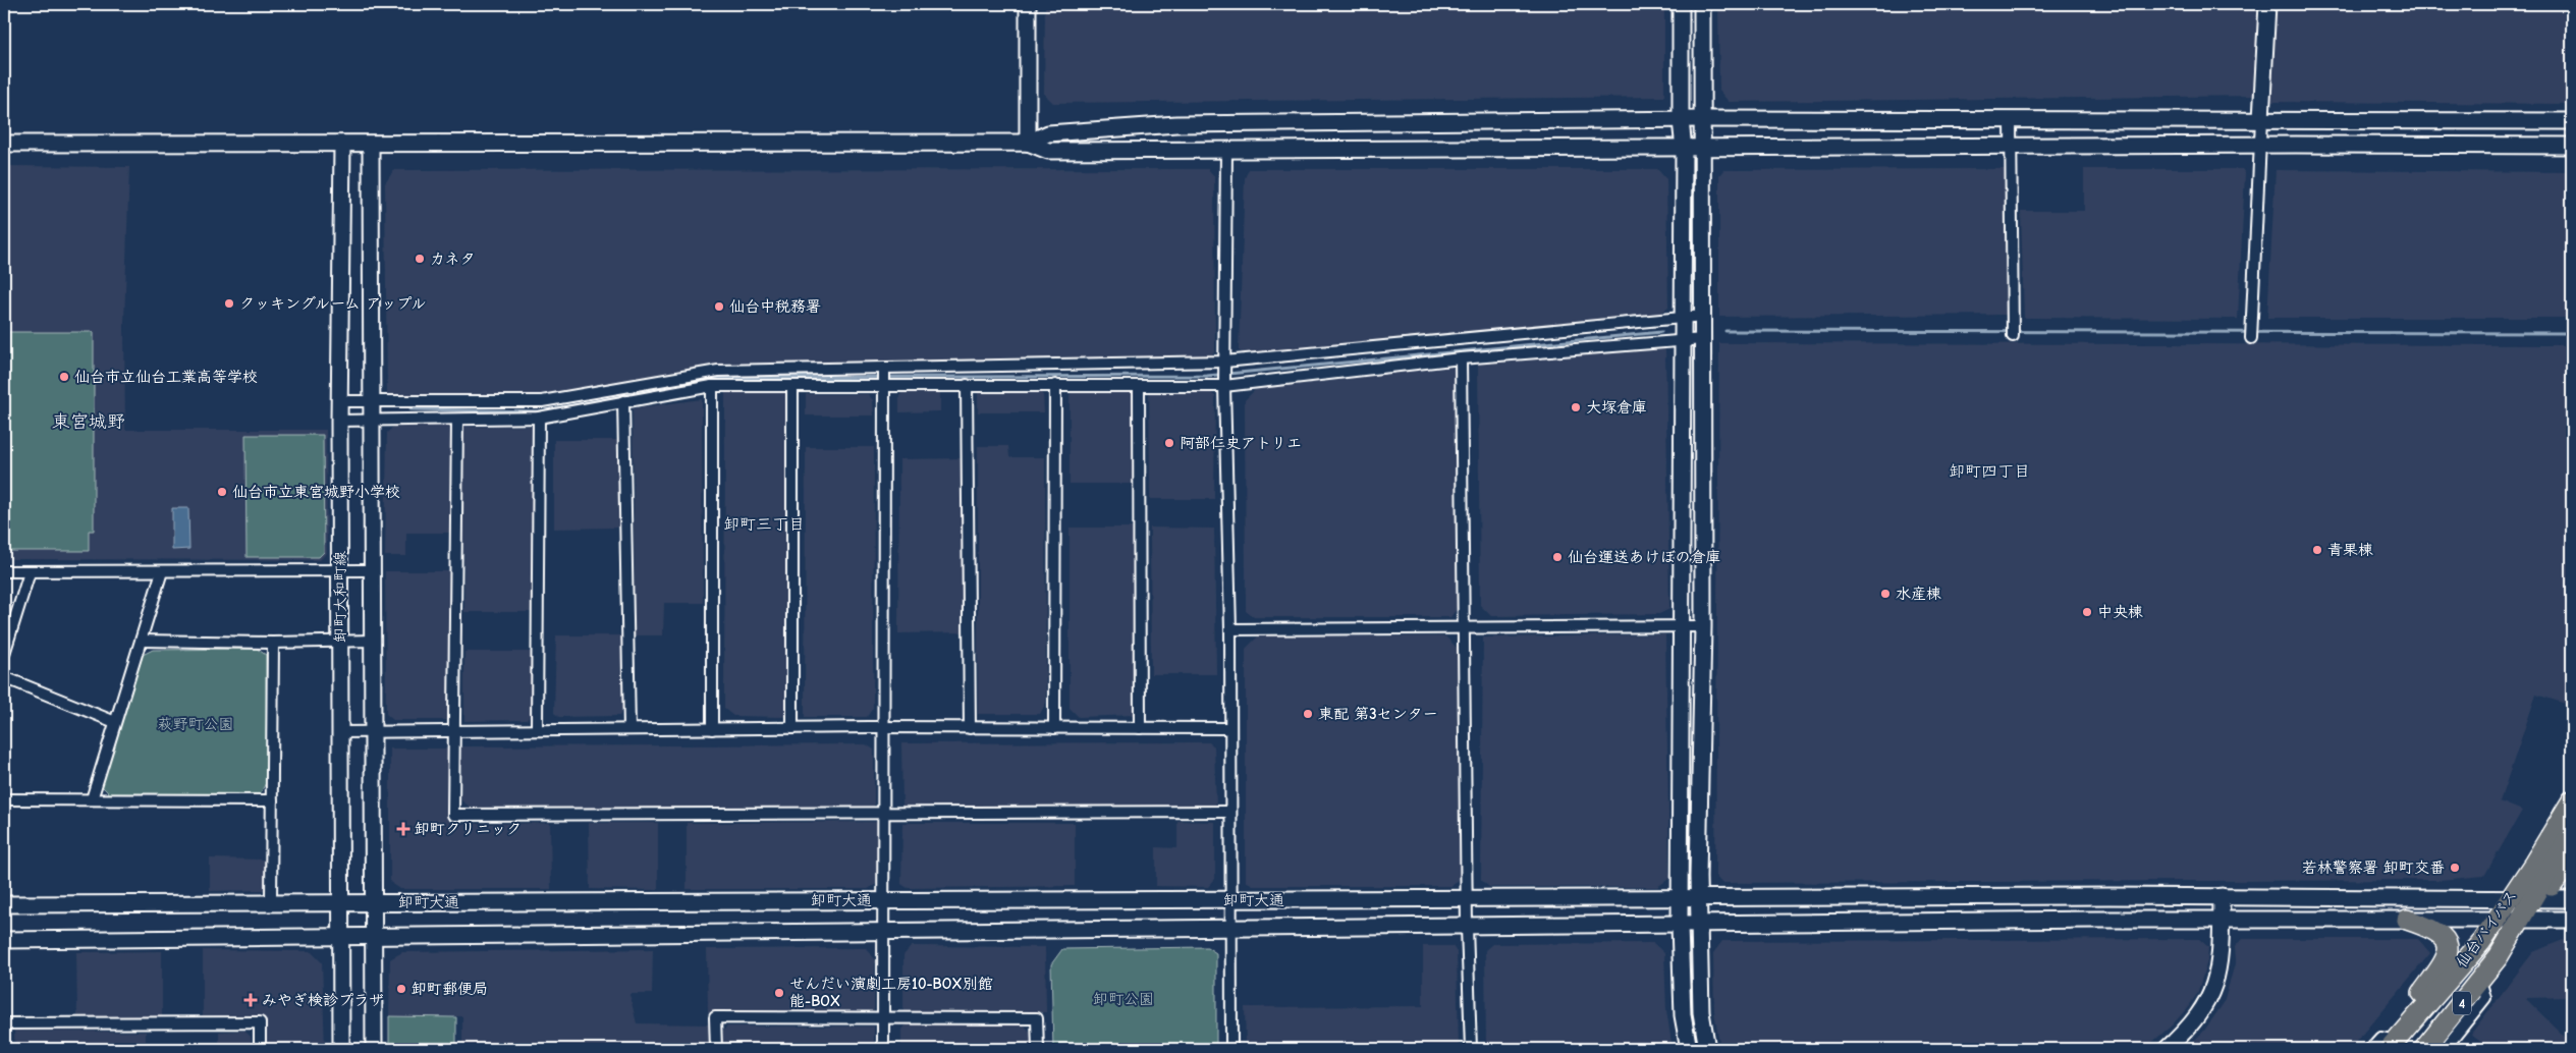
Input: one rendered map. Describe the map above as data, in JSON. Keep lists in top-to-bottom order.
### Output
{
  "streets": {
    "highway": ["仙台バイパス", "4"],
    "street": ["卸町大和町線", "卸町大通"]
  },
  "crossings": [
    ["卸町大和町線", "卸町大通"],
    ["卸町大通", "仙台バイパス"],
    ["卸町大通", "4"],
    ["仙台バイパス", "4"]
  ],
  "districts": ["東宮城野", "卸町四丁目", "卸町三丁目"],
  "parks": ["萩野町公園", "卸町公園"],
  "places": {
    "other": [
      "カネタ",
      "クッキングルーム アップル",
      "仙台中税務署",
      "仙台市立仙台工業高等学校",
      "大塚倉庫",
      "阿部仁史アトリエ",
      "仙台市立東宮城野小学校",
      "青果棟",
      "仙台運送あけぼの倉庫",
      "水産棟",
      "中央棟",
      "東配 第3センター",
      "若林警察署 卸町交番",
      "卸町郵便局",
      "せんだい演劇工房10-BOX別館 能-BOX"
    ],
    "health": ["卸町クリニック", "みやぎ検診プラザ"]
  }
}
